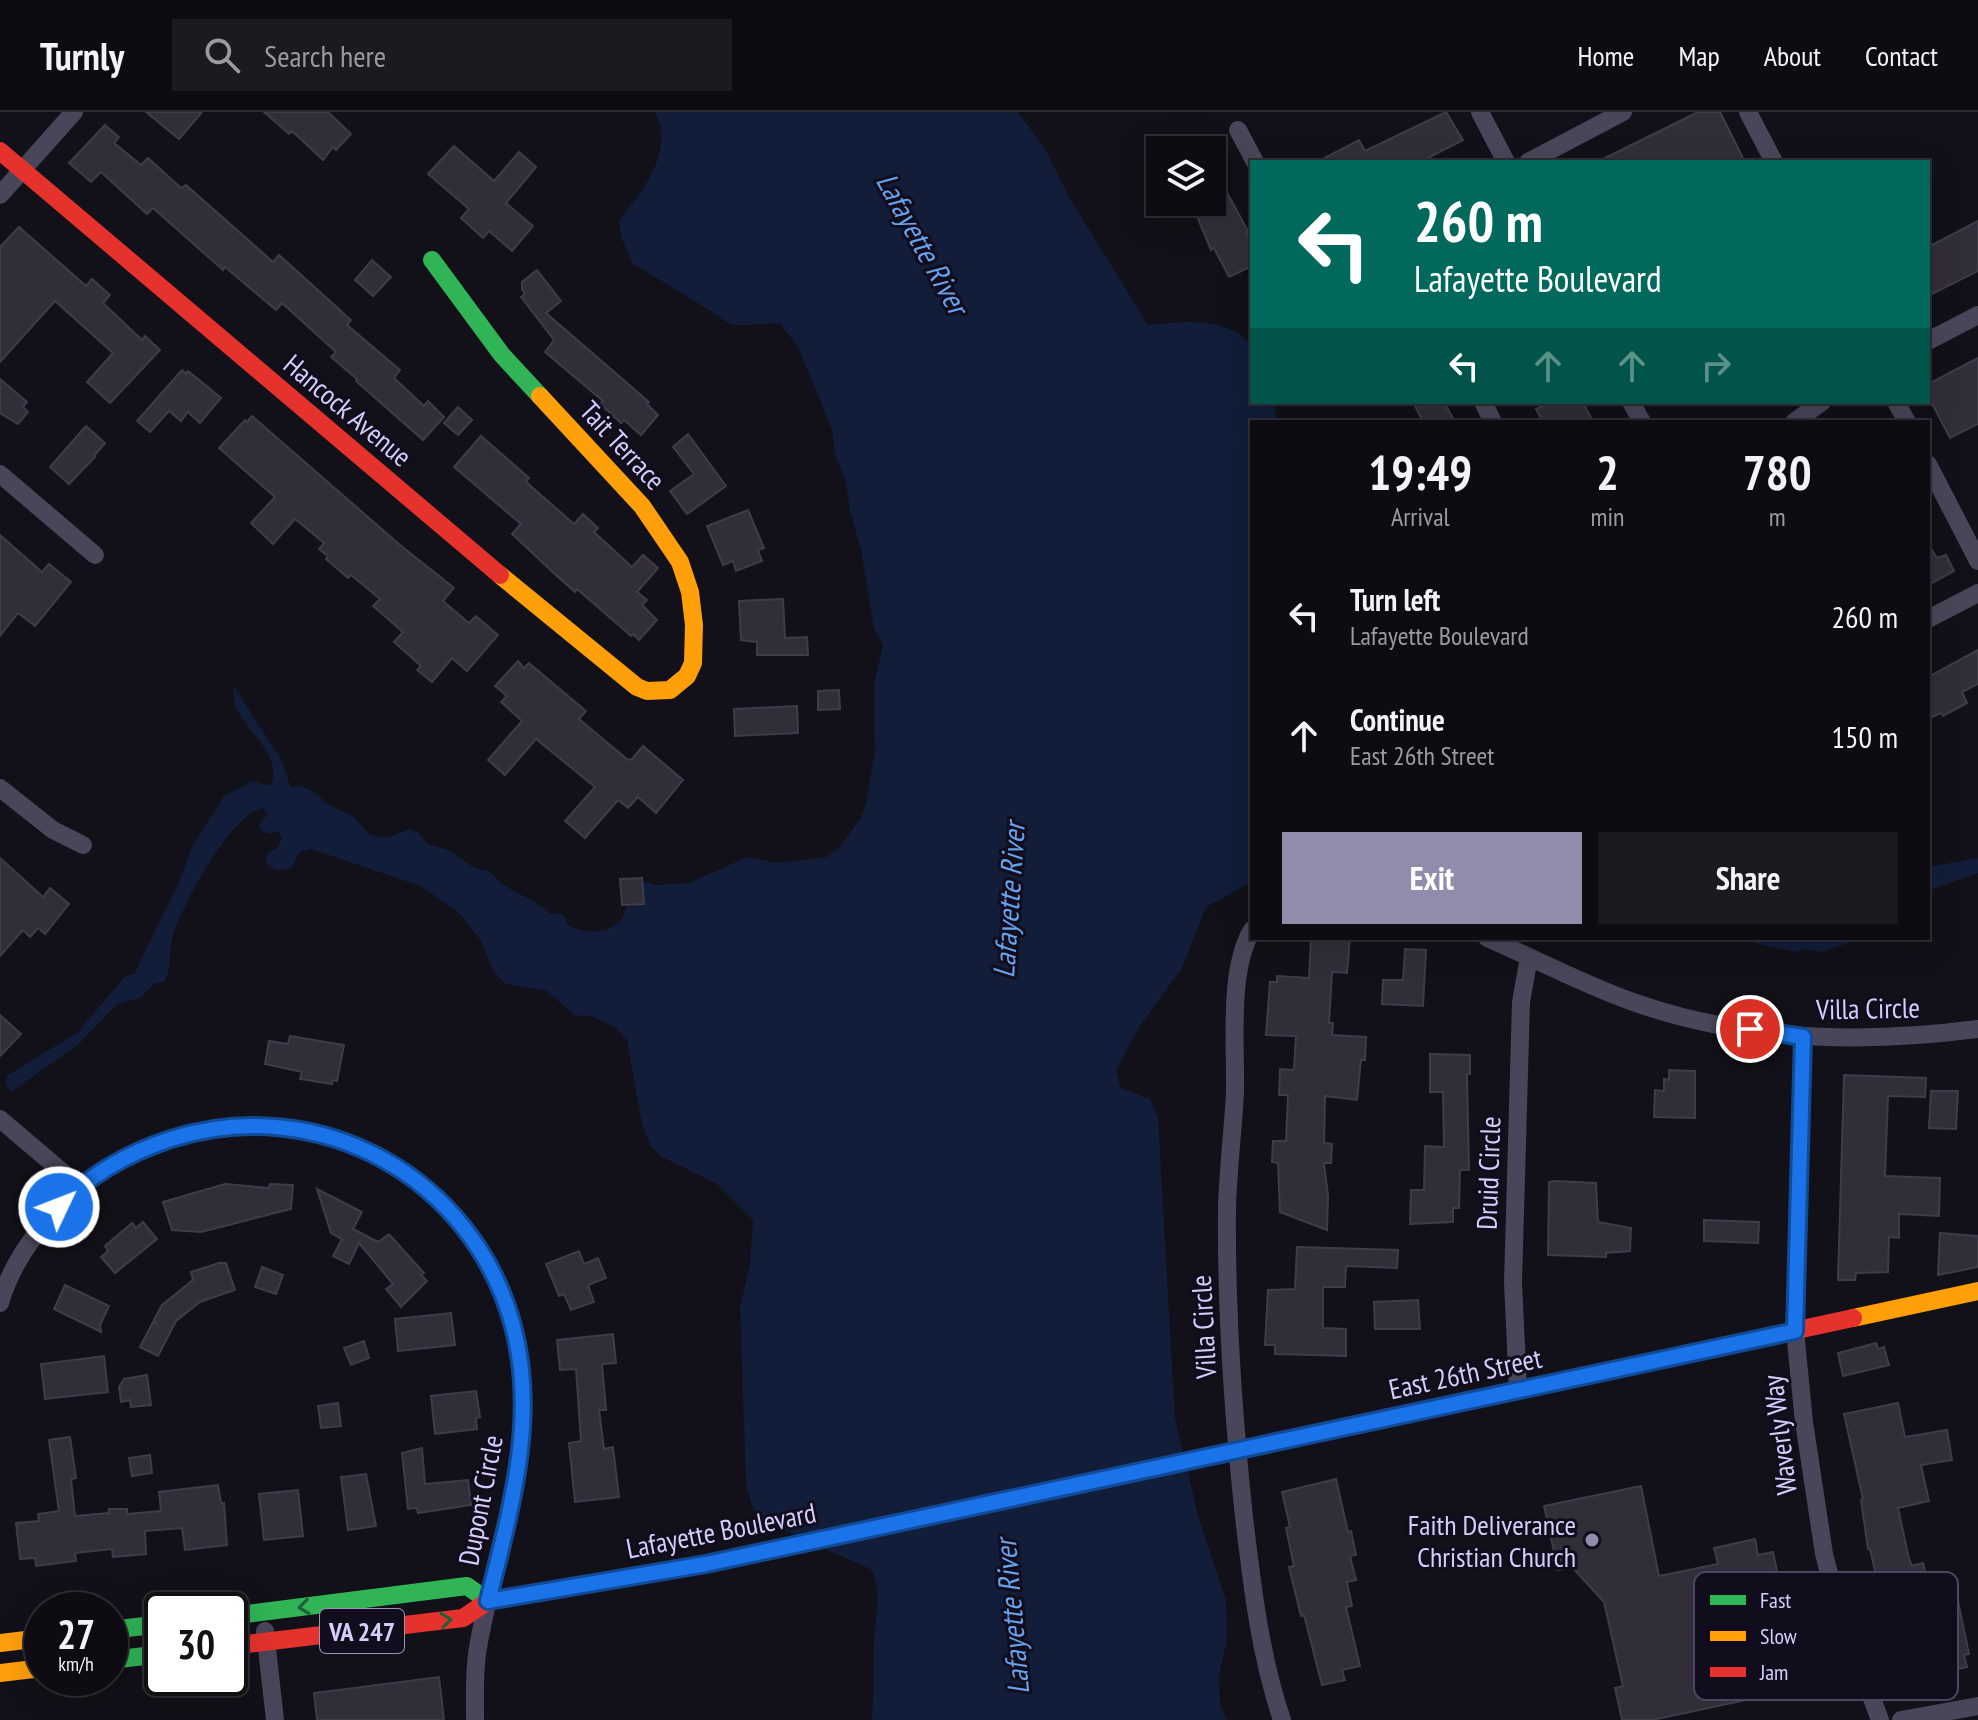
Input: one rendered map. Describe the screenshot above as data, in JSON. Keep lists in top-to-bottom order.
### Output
{
  "streets": {
    "main road": [
      "Hancock Avenue",
      "Tait Terrace",
      "East 26th Street",
      "Lafayette Boulevard",
      "VA 247"
    ],
    "street": [
      "Villa Circle",
      "Druid Circle",
      "Waverly Way",
      "Dupont Circle"
    ]
  },
  "crossings": [
    ["Hancock Avenue", "Tait Terrace"],
    ["Villa Circle", "Druid Circle"],
    ["Villa Circle", "East 26th Street"],
    ["Villa Circle", "Waverly Way"],
    ["Druid Circle", "East 26th Street"],
    ["East 26th Street", "Waverly Way"],
    ["East 26th Street", "Lafayette Boulevard"],
    ["Dupont Circle", "Lafayette Boulevard"],
    ["Dupont Circle", "VA 247"],
    ["Lafayette Boulevard", "VA 247"]
  ],
  "water": ["Lafayette River"],
  "places": ["Faith Deliverance Christian Church"],
  "legend": ["Fast", "Slow", "Jam"],
  "page": {
    "header": "Turnly",
    "search": "Search here",
    "nav": [
      "Home",
      "Map",
      "About",
      "Contact"
    ],
    "turn": ["260 m", "Lafayette Boulevard"],
    "eta": [
      "19:49",
      "Arrival",
      "2",
      "min",
      "780",
      "m"
    ],
    "list": [
      {
        "name": "Turn left",
        "note": "Lafayette Boulevard",
        "value": "260 m"
      },
      {
        "name": "Continue",
        "note": "East 26th Street",
        "value": "150 m"
      }
    ],
    "buttons": ["Exit", "Share"],
    "speed": "27 km/h",
    "limit": "30"
  }
}
